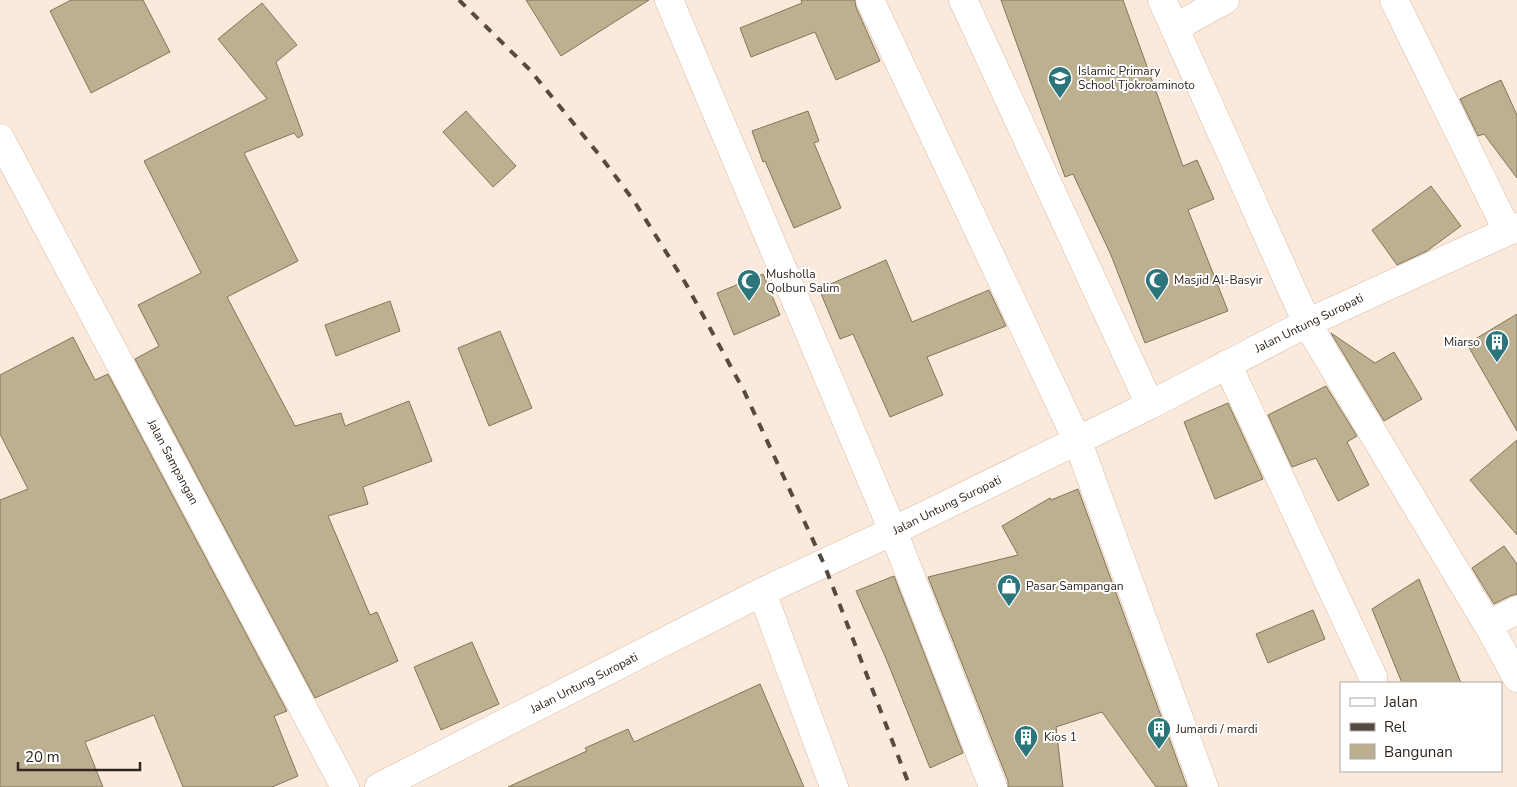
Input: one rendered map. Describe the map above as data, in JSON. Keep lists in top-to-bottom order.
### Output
{
  "streets": {
    "street": ["Jalan Untung Suropati", "Jalan Sampangan"]
  },
  "places": {
    "school or university": ["Islamic Primary School Tjokroaminoto"],
    "mosque": ["Masjid Al-Basyir", "Musholla Qolbun Salim"],
    "building": ["Miarso", "Jumardi / mardi", "Kios 1"],
    "shop": ["Pasar Sampangan"]
  },
  "legend": ["Jalan", "Rel", "Bangunan"],
  "scale_bar": "20 m"
}
